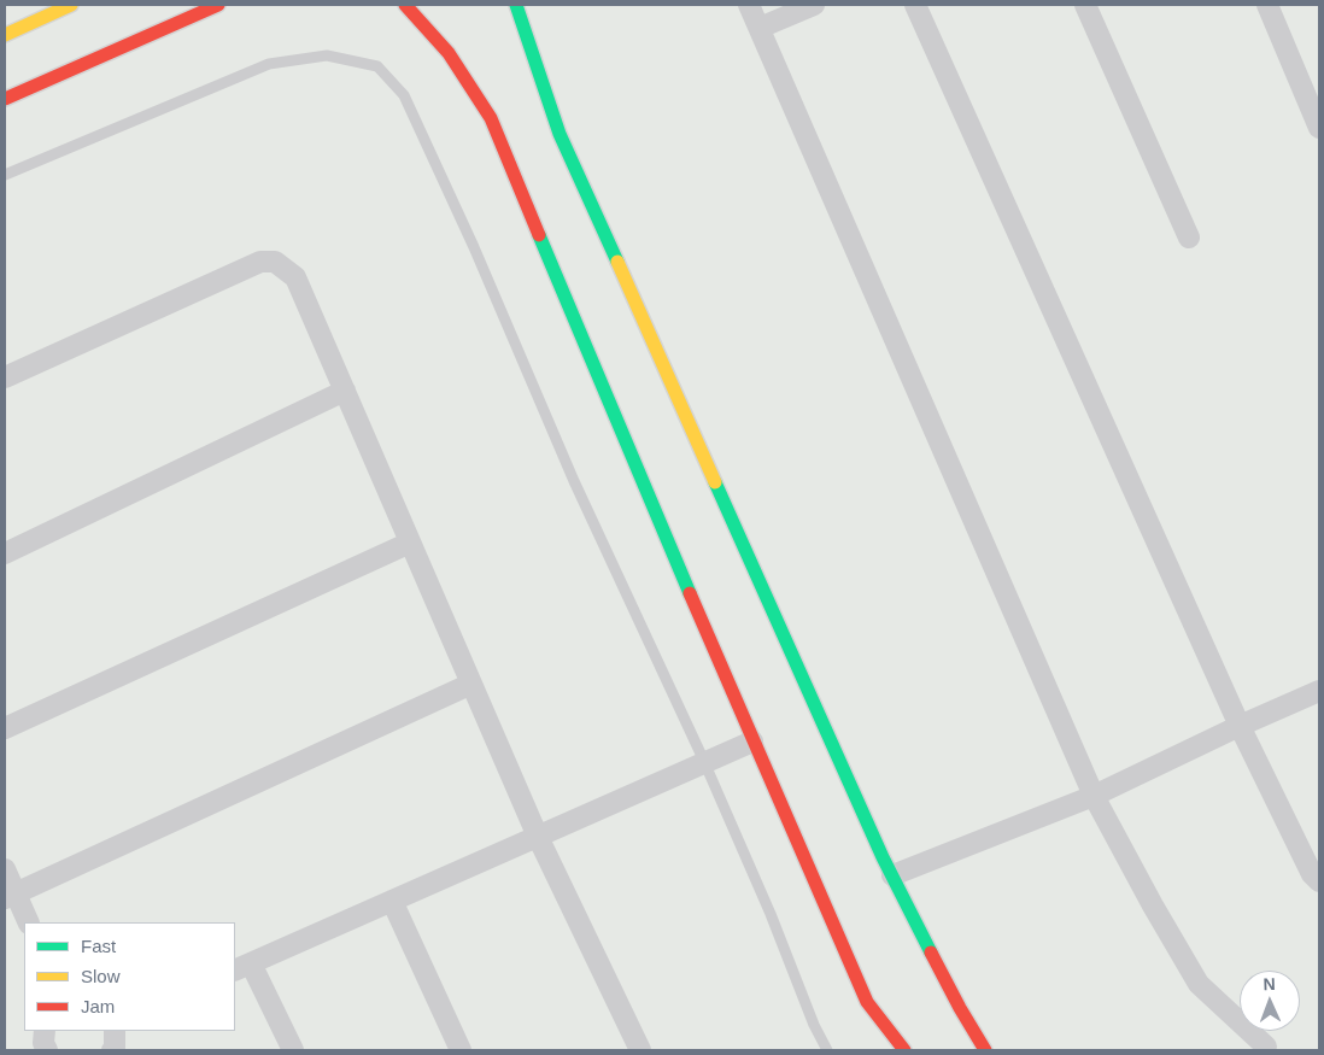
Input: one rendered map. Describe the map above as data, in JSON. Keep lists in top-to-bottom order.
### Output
{
  "legend": ["Fast", "Slow", "Jam"],
  "north": "top"
}
